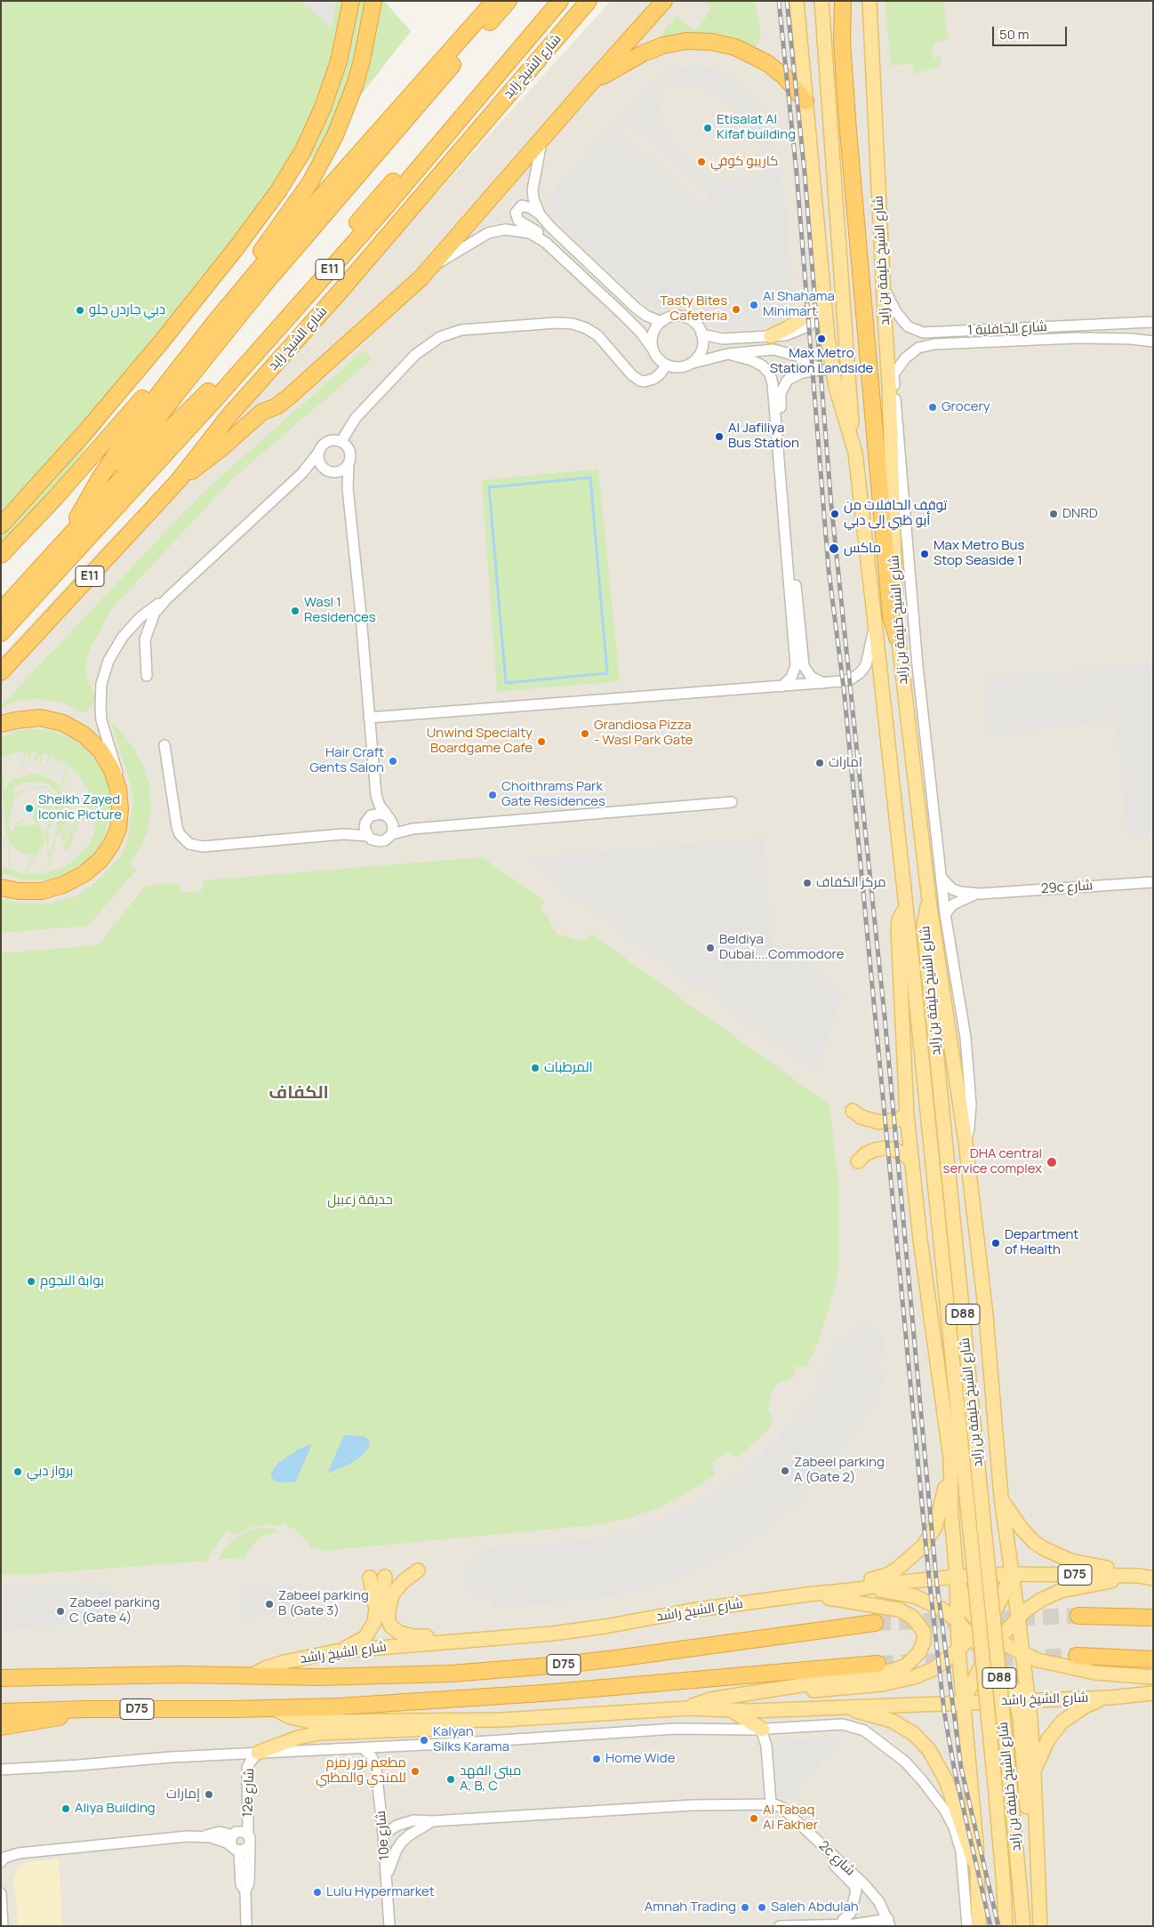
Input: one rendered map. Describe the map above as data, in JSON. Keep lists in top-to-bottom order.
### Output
{
  "streets": {
    "highway": [
      "شارع الشيخ زايد",
      "E11",
      "D75",
      "شارع الشيخ راشد"
    ],
    "main road": ["شارع الشيخ خليفة بن زايد", "D88"],
    "street": [
      "شارع الجافلية 1",
      "29c شارع",
      "12e شارع",
      "10e شارع",
      "2c شارع"
    ]
  },
  "crossings": [
    ["شارع الشيخ خليفة بن زايد", "شارع الجافلية 1"]
  ],
  "districts": ["الكفاف"],
  "parks": ["حديقة زعبيل"],
  "places": [
    "Etisalat Al Kifaf building",
    "كاريبو كوفي",
    "Al Shahama Minimart",
    "Tasty Bites Cafeteria",
    "دبي جاردن جلو",
    "Max Metro Station Landside",
    "Grocery",
    "Al Jafiliya Bus Station",
    "توقف الحافلات من أبو ظبي إلى دبي",
    "DNRD",
    "ماكس",
    "Max Metro Bus Stop Seaside 1",
    "Wasl 1 Residences",
    "Grandiosa Pizza - Wasl Park Gate",
    "Unwind Specialty Boardgame Cafe",
    "Hair Craft Gents Salon",
    "امارات",
    "Choithrams Park Gate Residences",
    "Sheikh Zayed Iconic Picture",
    "مركز الكفاف",
    "Beldiya Dubai....Commodore",
    "المرطبات",
    "DHA central service complex",
    "Department of Health",
    "بوابة النجوم",
    "Zabeel parking A (Gate 2)",
    "برواز دبي",
    "Zabeel parking B (Gate 3)",
    "Zabeel parking C (Gate 4)",
    "Kalyan Silks Karama",
    "Home Wide",
    "مطعم نور زمزم للمندي والمظبي",
    "مبنى الفهد A, B, C",
    "إمارات",
    "Aliya Building",
    "Al Tabaq Al Fakher",
    "Lulu Hypermarket",
    "Amnah Trading",
    "Saleh Abdulah"
  ],
  "scale_bar": "50 m"
}
